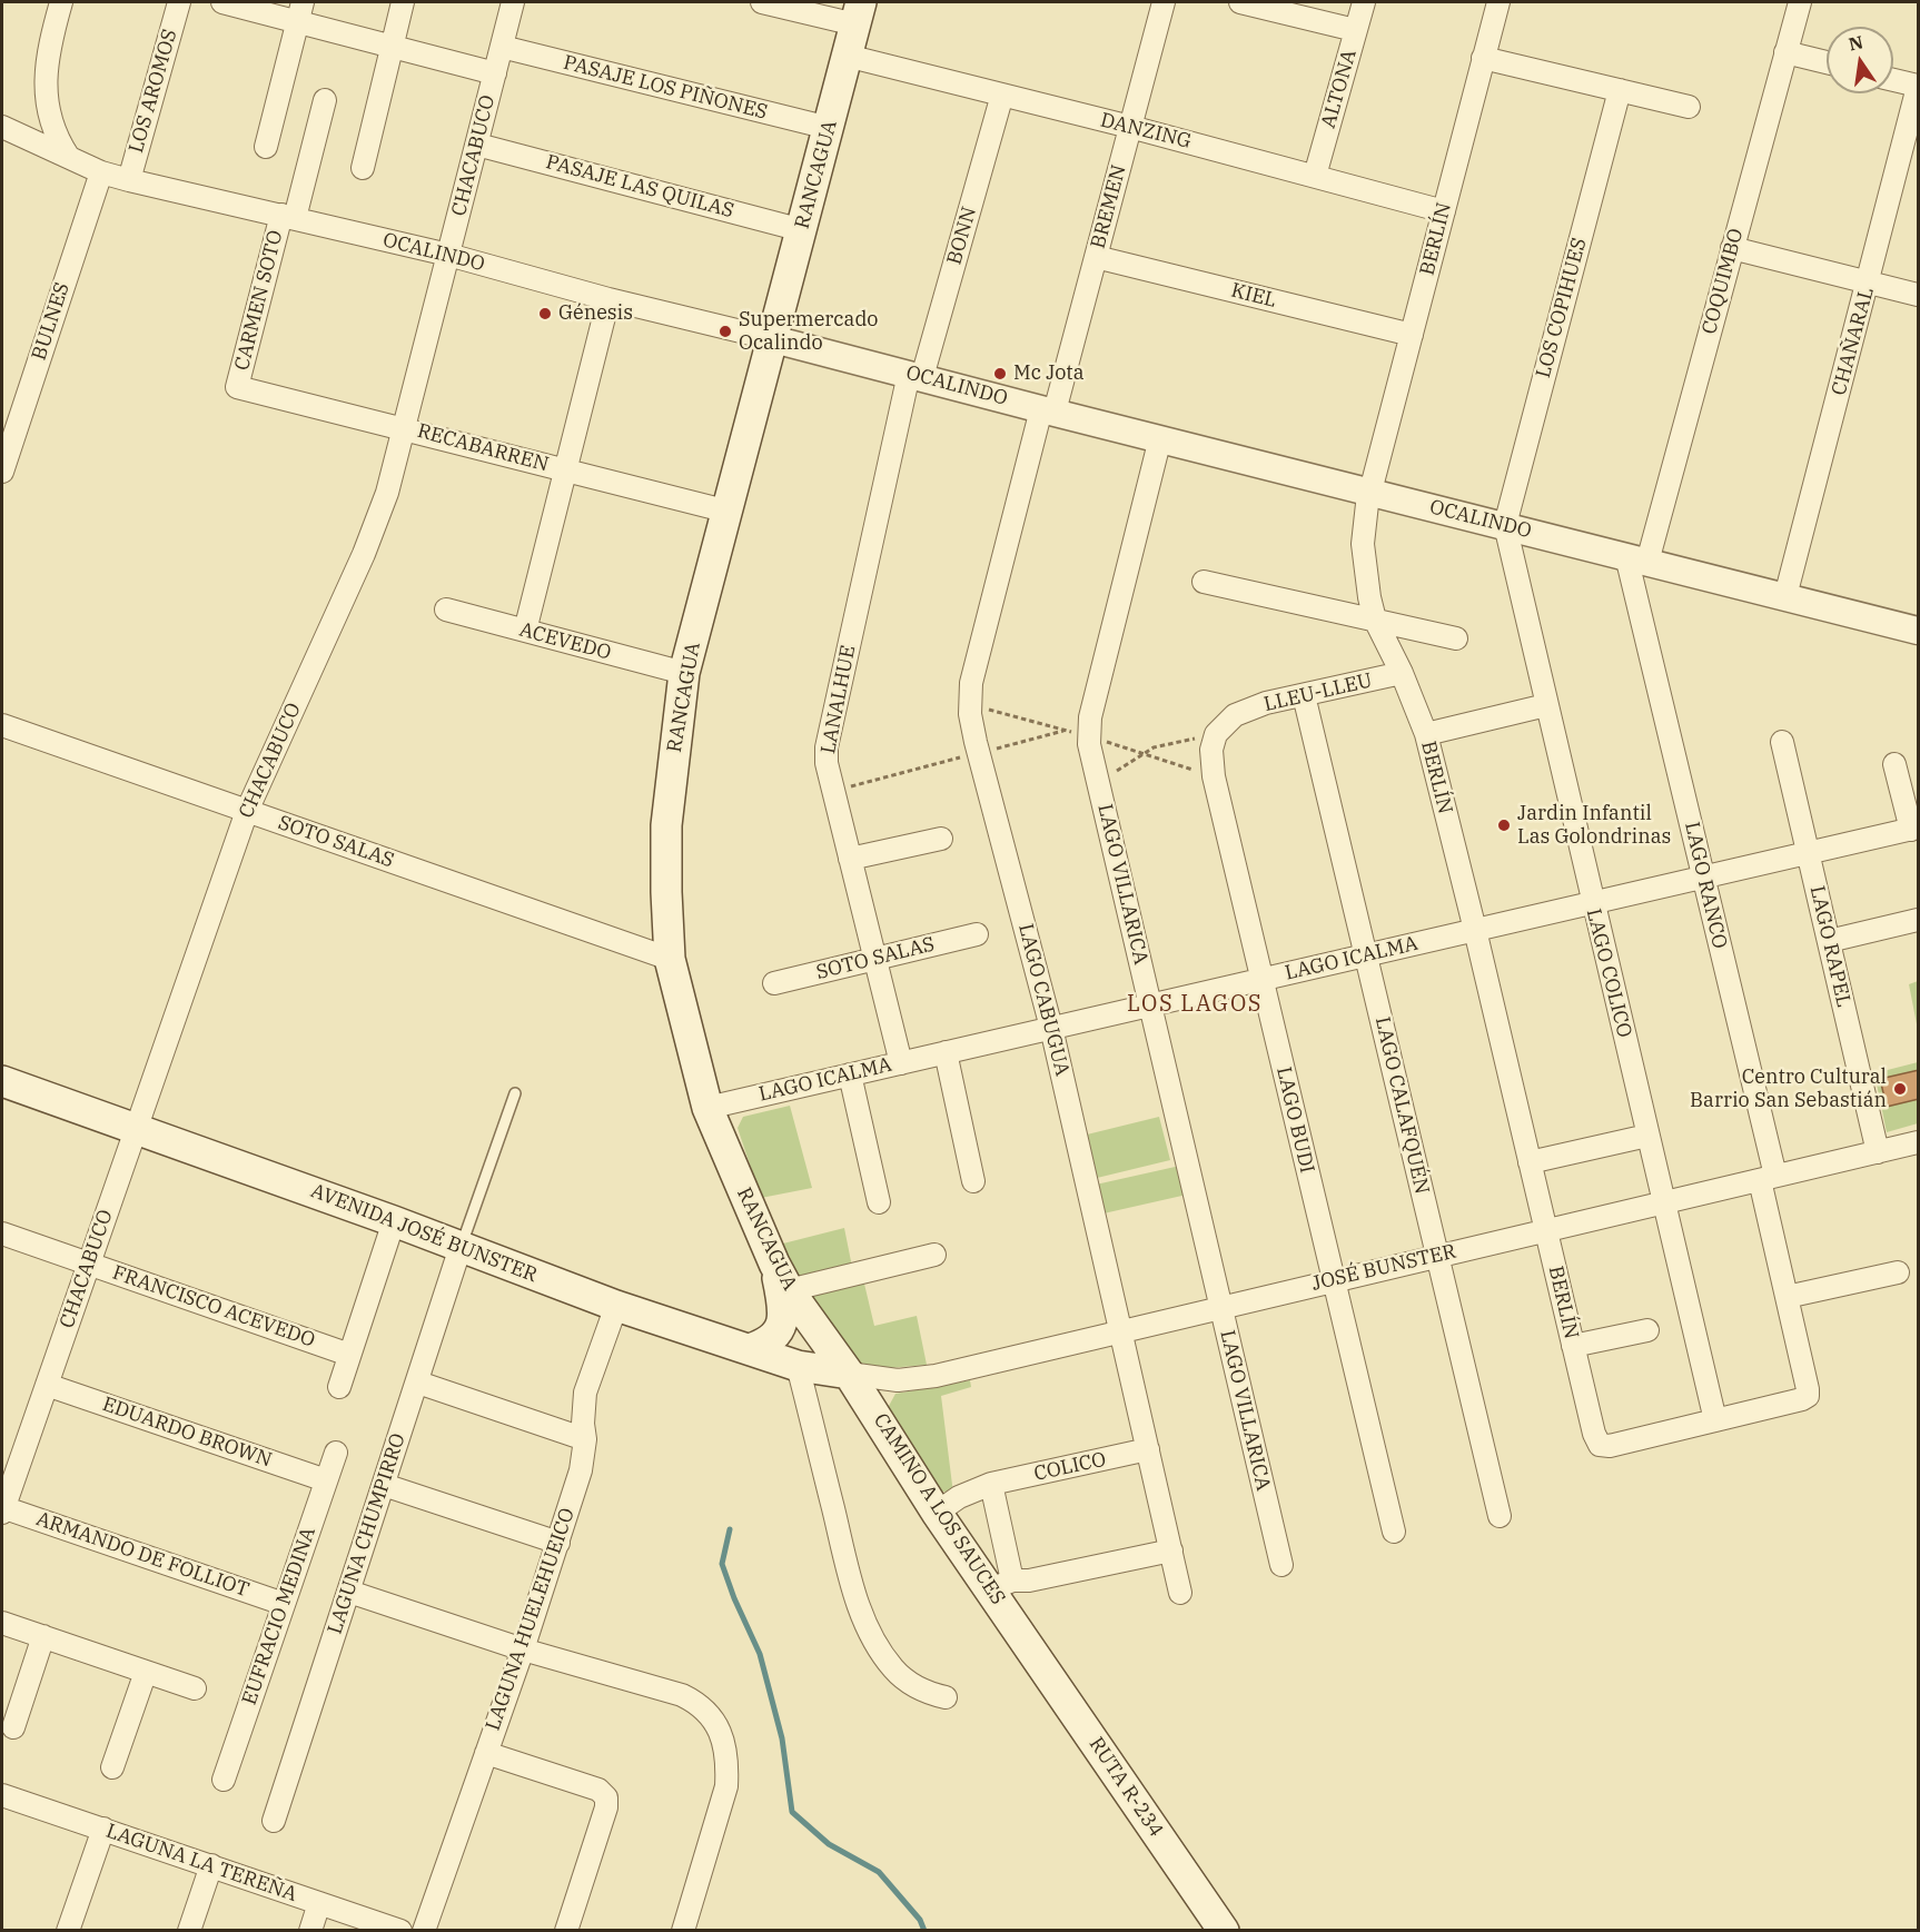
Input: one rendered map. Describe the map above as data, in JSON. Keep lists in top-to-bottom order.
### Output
{
  "streets": {
    "main road": [
      "RANCAGUA",
      "AVENIDA JOSÉ BUNSTER",
      "CAMINO A LOS SAUCES",
      "RUTA R-234"
    ],
    "street": [
      "PASAJE LOS PIÑONES",
      "ALTONA",
      "LOS AROMOS",
      "DANZING",
      "CHACABUCO",
      "PASAJE LAS QUILAS",
      "BREMEN",
      "BONN",
      "BERLÍN",
      "OCALINDO",
      "COQUIMBO",
      "KIEL",
      "CARMEN SOTO",
      "LOS COPIHUES",
      "BULNES",
      "CHAÑARAL",
      "RECABARREN",
      "ACEVEDO",
      "LLEU-LLEU",
      "LANALHUE",
      "SOTO SALAS",
      "LAGO VILLARICA",
      "LAGO RANCO",
      "LAGO RAPEL",
      "LAGO ICALMA",
      "LAGO COLICO",
      "LAGO CABUGUA",
      "LAGO CALAFQUÉN",
      "LAGO BUDI",
      "JOSÉ BUNSTER",
      "FRANCISCO ACEVEDO",
      "EDUARDO BROWN",
      "COLICO",
      "LAGUNA CHUMPIRRO",
      "ARMANDO DE FOLLIOT",
      "EUFRACIO MEDINA",
      "LAGUNA HUELEHUEICO",
      "LAGUNA LA TEREÑA"
    ]
  },
  "crossings": [
    ["PASAJE LOS PIÑONES", "CHACABUCO"],
    ["PASAJE LOS PIÑONES", "RANCAGUA"],
    ["ALTONA", "DANZING"],
    ["LOS AROMOS", "OCALINDO"],
    ["DANZING", "RANCAGUA"],
    ["DANZING", "BREMEN"],
    ["DANZING", "BONN"],
    ["DANZING", "BERLÍN"],
    ["CHACABUCO", "PASAJE LAS QUILAS"],
    ["CHACABUCO", "OCALINDO"],
    ["CHACABUCO", "RECABARREN"],
    ["CHACABUCO", "SOTO SALAS"],
    ["CHACABUCO", "AVENIDA JOSÉ BUNSTER"],
    ["CHACABUCO", "FRANCISCO ACEVEDO"],
    ["CHACABUCO", "EDUARDO BROWN"],
    ["CHACABUCO", "ARMANDO DE FOLLIOT"],
    ["RANCAGUA", "PASAJE LAS QUILAS"],
    ["RANCAGUA", "OCALINDO"],
    ["RANCAGUA", "RECABARREN"],
    ["RANCAGUA", "ACEVEDO"],
    ["RANCAGUA", "SOTO SALAS"],
    ["RANCAGUA", "LAGO ICALMA"],
    ["RANCAGUA", "AVENIDA JOSÉ BUNSTER"],
    ["RANCAGUA", "JOSÉ BUNSTER"],
    ["RANCAGUA", "CAMINO A LOS SAUCES"],
    ["BREMEN", "OCALINDO"],
    ["BREMEN", "KIEL"],
    ["BREMEN", "LAGO CABUGUA"],
    ["BONN", "OCALINDO"],
    ["BONN", "LANALHUE"],
    ["BERLÍN", "OCALINDO"],
    ["BERLÍN", "KIEL"],
    ["BERLÍN", "LLEU-LLEU"],
    ["BERLÍN", "LAGO RANCO"],
    ["BERLÍN", "LAGO ICALMA"],
    ["BERLÍN", "LAGO COLICO"],
    ["BERLÍN", "JOSÉ BUNSTER"],
    ["OCALINDO", "COQUIMBO"],
    ["OCALINDO", "CARMEN SOTO"],
    ["OCALINDO", "LOS COPIHUES"],
    ["OCALINDO", "BULNES"],
    ["OCALINDO", "CHAÑARAL"],
    ["OCALINDO", "LANALHUE"],
    ["OCALINDO", "LAGO VILLARICA"],
    ["OCALINDO", "LAGO RANCO"],
    ["OCALINDO", "LAGO COLICO"],
    ["OCALINDO", "LAGO CABUGUA"],
    ["COQUIMBO", "LAGO RANCO"],
    ["CARMEN SOTO", "RECABARREN"],
    ["LOS COPIHUES", "LAGO COLICO"],
    ["LLEU-LLEU", "LAGO CALAFQUÉN"],
    ["LLEU-LLEU", "LAGO BUDI"],
    ["LANALHUE", "SOTO SALAS"],
    ["LANALHUE", "LAGO ICALMA"],
    ["LAGO VILLARICA", "LAGO ICALMA"],
    ["LAGO VILLARICA", "JOSÉ BUNSTER"],
    ["LAGO RANCO", "LAGO ICALMA"],
    ["LAGO RANCO", "LAGO COLICO"],
    ["LAGO RANCO", "JOSÉ BUNSTER"],
    ["LAGO RAPEL", "LAGO ICALMA"],
    ["LAGO RAPEL", "JOSÉ BUNSTER"],
    ["LAGO ICALMA", "LAGO COLICO"],
    ["LAGO ICALMA", "LAGO CABUGUA"],
    ["LAGO ICALMA", "LAGO CALAFQUÉN"],
    ["LAGO ICALMA", "LAGO BUDI"],
    ["LAGO COLICO", "JOSÉ BUNSTER"],
    ["LAGO CABUGUA", "JOSÉ BUNSTER"],
    ["LAGO CABUGUA", "COLICO"],
    ["LAGO CALAFQUÉN", "JOSÉ BUNSTER"],
    ["LAGO BUDI", "JOSÉ BUNSTER"],
    ["AVENIDA JOSÉ BUNSTER", "JOSÉ BUNSTER"],
    ["AVENIDA JOSÉ BUNSTER", "CAMINO A LOS SAUCES"],
    ["AVENIDA JOSÉ BUNSTER", "LAGUNA CHUMPIRRO"],
    ["AVENIDA JOSÉ BUNSTER", "LAGUNA HUELEHUEICO"],
    ["JOSÉ BUNSTER", "CAMINO A LOS SAUCES"],
    ["EDUARDO BROWN", "EUFRACIO MEDINA"],
    ["COLICO", "CAMINO A LOS SAUCES"],
    ["CAMINO A LOS SAUCES", "RUTA R-234"],
    ["ARMANDO DE FOLLIOT", "EUFRACIO MEDINA"]
  ],
  "districts": ["LOS LAGOS"],
  "places": [
    "Génesis",
    "Supermercado Ocalindo",
    "Mc Jota",
    "Jardin Infantil Las Golondrinas",
    "Centro Cultural Barrio San Sebastián"
  ],
  "north": "top"
}
